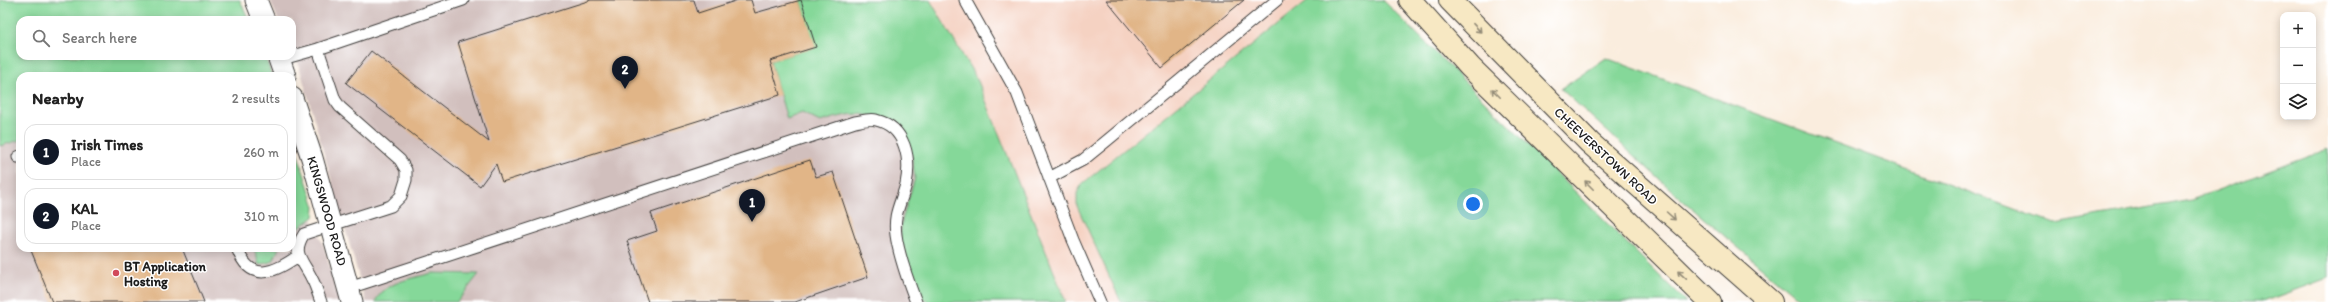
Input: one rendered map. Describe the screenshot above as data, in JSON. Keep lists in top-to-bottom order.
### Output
{
  "streets": {
    "main road": ["CHEEVERSTOWN ROAD"],
    "street": ["KINGSWOOD ROAD"]
  },
  "places": ["BT Application Hosting"],
  "page": {
    "map_buttons": ["+", "−"],
    "search": "Search here",
    "pins": ["2", "1"],
    "heading": ["Nearby", "2 results"],
    "list": [
      {
        "mark": "1",
        "name": "Irish Times",
        "note": "Place",
        "value": "260 m"
      },
      {
        "mark": "2",
        "name": "KAL",
        "note": "Place",
        "value": "310 m"
      }
    ]
  }
}
